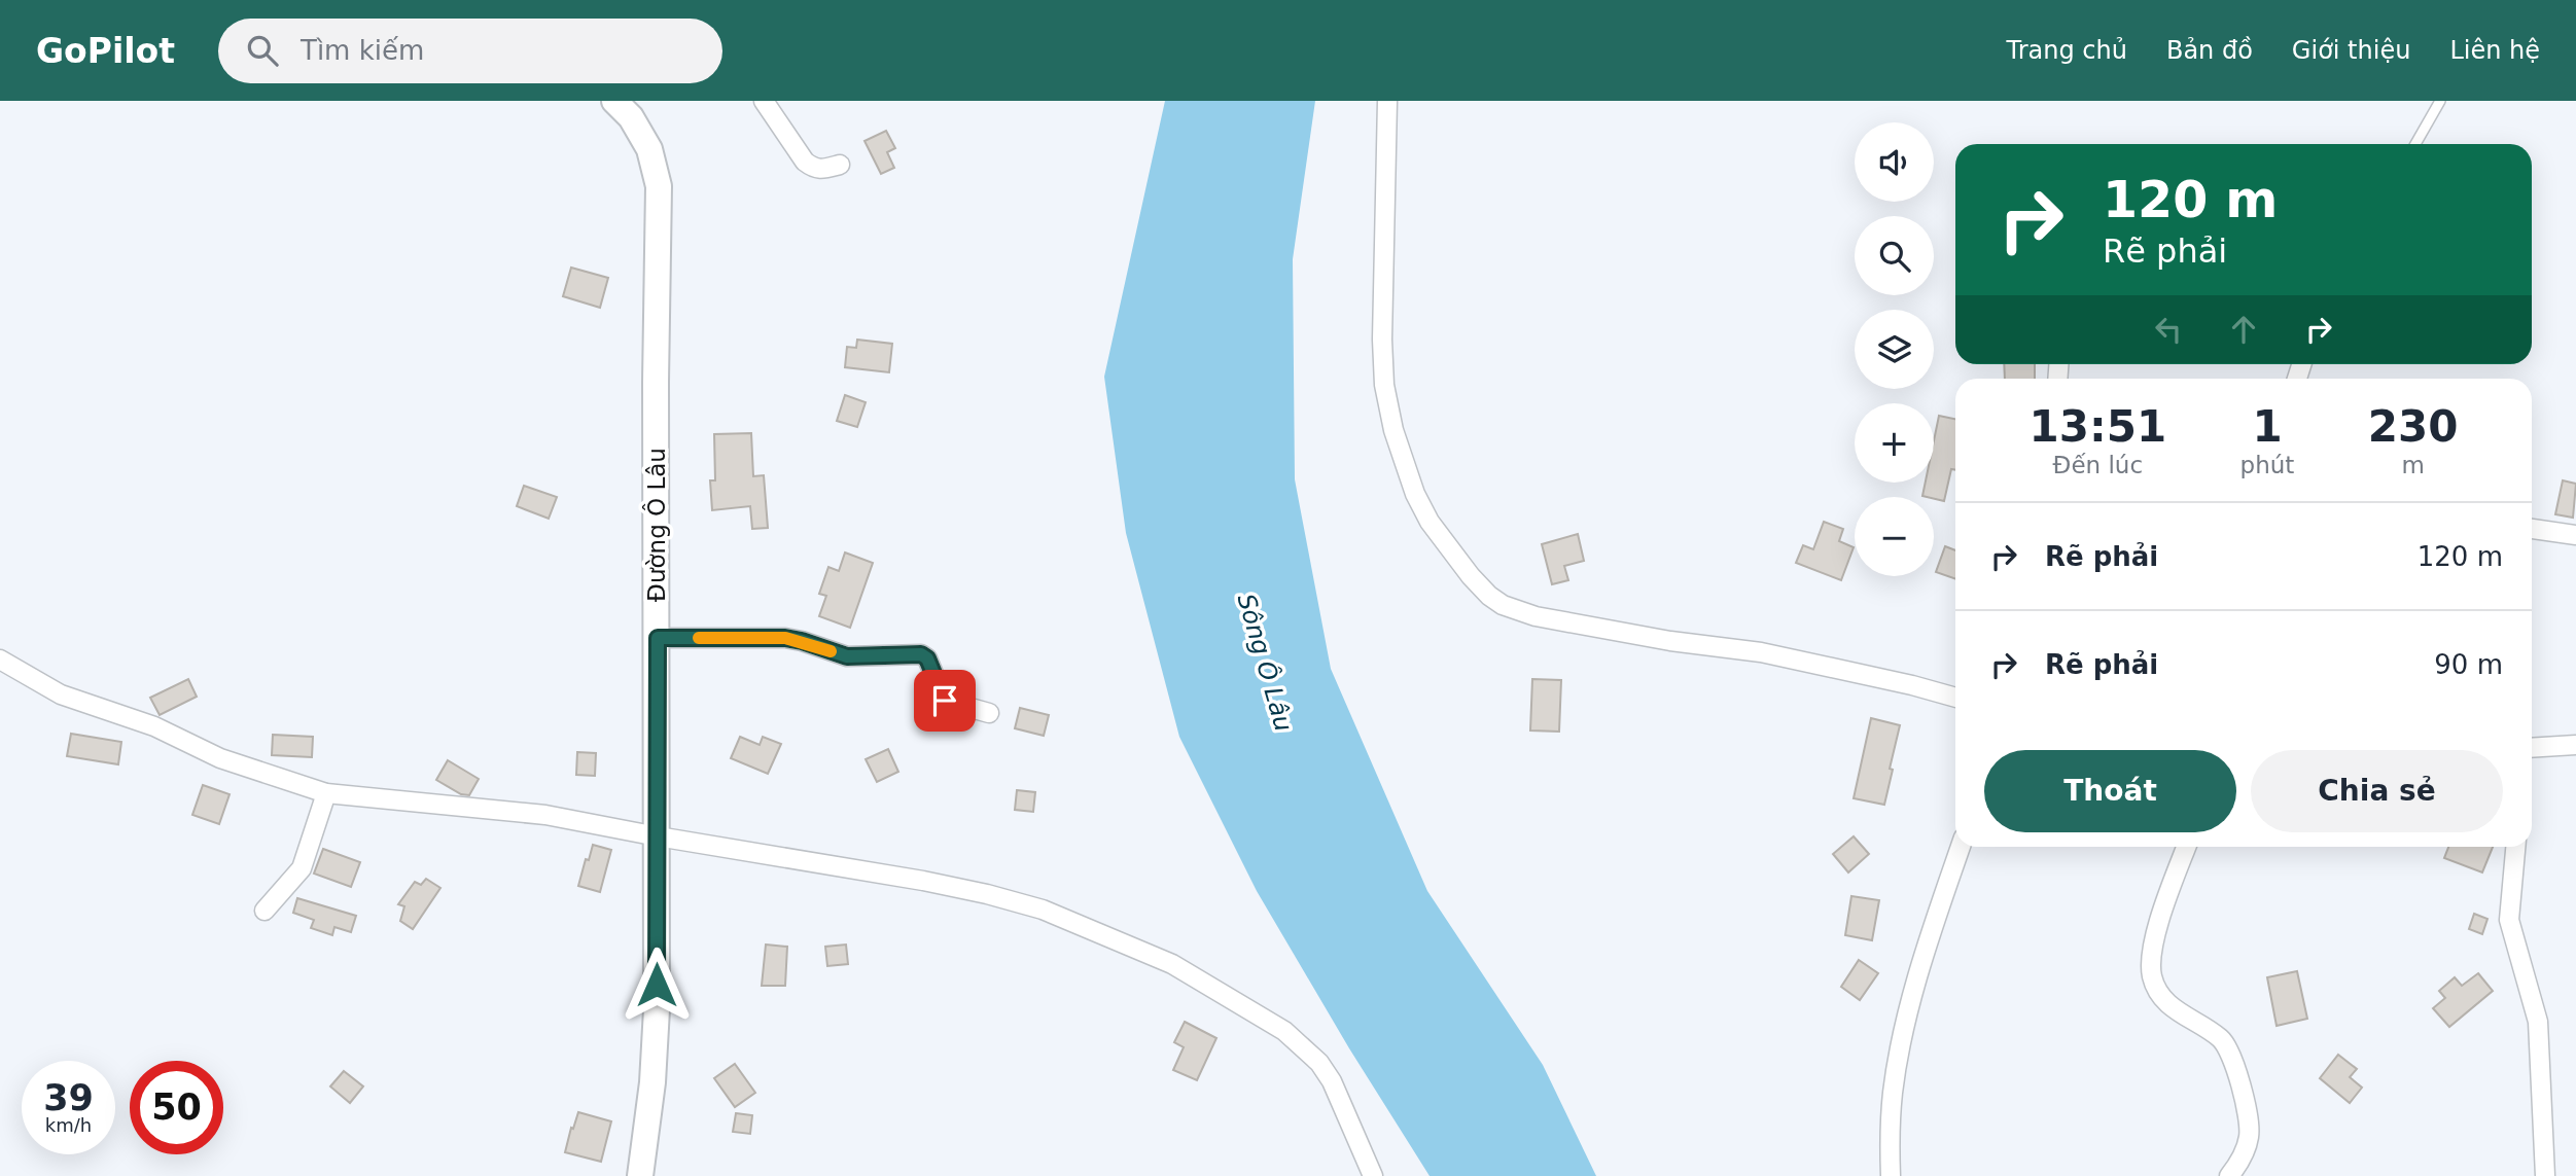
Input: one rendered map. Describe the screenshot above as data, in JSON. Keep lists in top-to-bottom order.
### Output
{
  "streets": {
    "main road": ["Đường Ô Lâu"]
  },
  "water": ["Sông Ô Lâu"],
  "page": {
    "header": "GoPilot",
    "search": "Tìm kiếm",
    "nav": [
      "Trang chủ",
      "Bản đồ",
      "Giới thiệu",
      "Liên hệ"
    ],
    "map_buttons": ["+", "−"],
    "turn": ["120 m", "Rẽ phải"],
    "eta": [
      "13:51",
      "Đến lúc",
      "1",
      "phút",
      "230",
      "m"
    ],
    "list": [
      {
        "name": "Rẽ phải",
        "value": "120 m"
      },
      {
        "name": "Rẽ phải",
        "value": "90 m"
      }
    ],
    "buttons": ["Thoát", "Chia sẻ"],
    "speed": "39 km/h",
    "limit": "50"
  }
}
